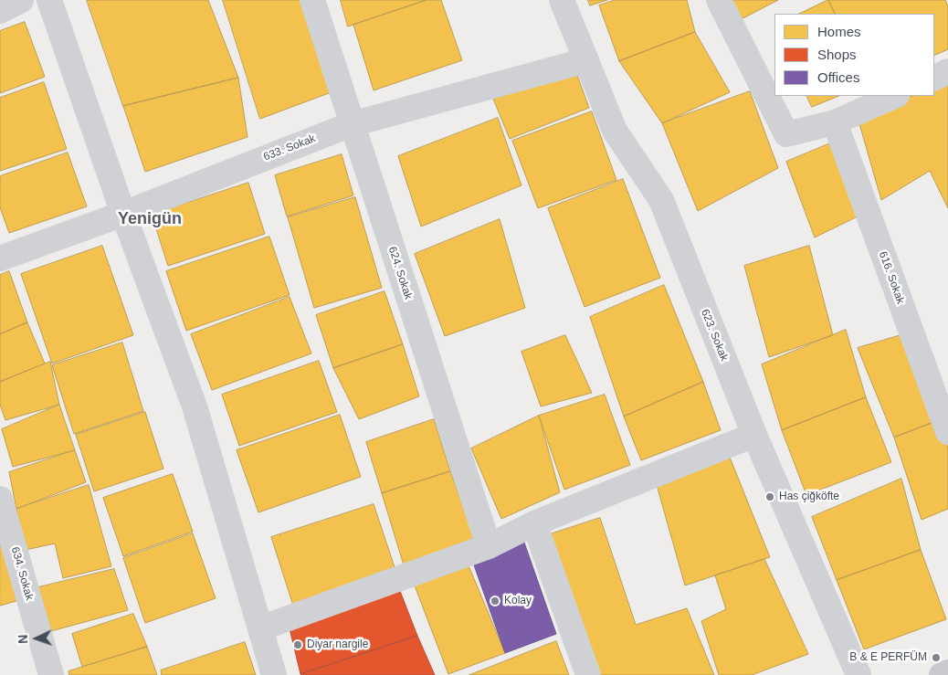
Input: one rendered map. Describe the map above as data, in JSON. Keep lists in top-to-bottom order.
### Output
{
  "streets": {
    "street": [
      "633. Sokak",
      "624. Sokak",
      "616. Sokak",
      "623. Sokak",
      "634. Sokak"
    ]
  },
  "crossings": [
    ["633. Sokak", "624. Sokak"],
    ["633. Sokak", "623. Sokak"]
  ],
  "districts": ["Yenigün"],
  "places": [
    "Has çiğköfte",
    "Kolay",
    "Diyar nargile",
    "B & E PERFÜM"
  ],
  "legend": ["Homes", "Shops", "Offices"],
  "north": "left"
}
